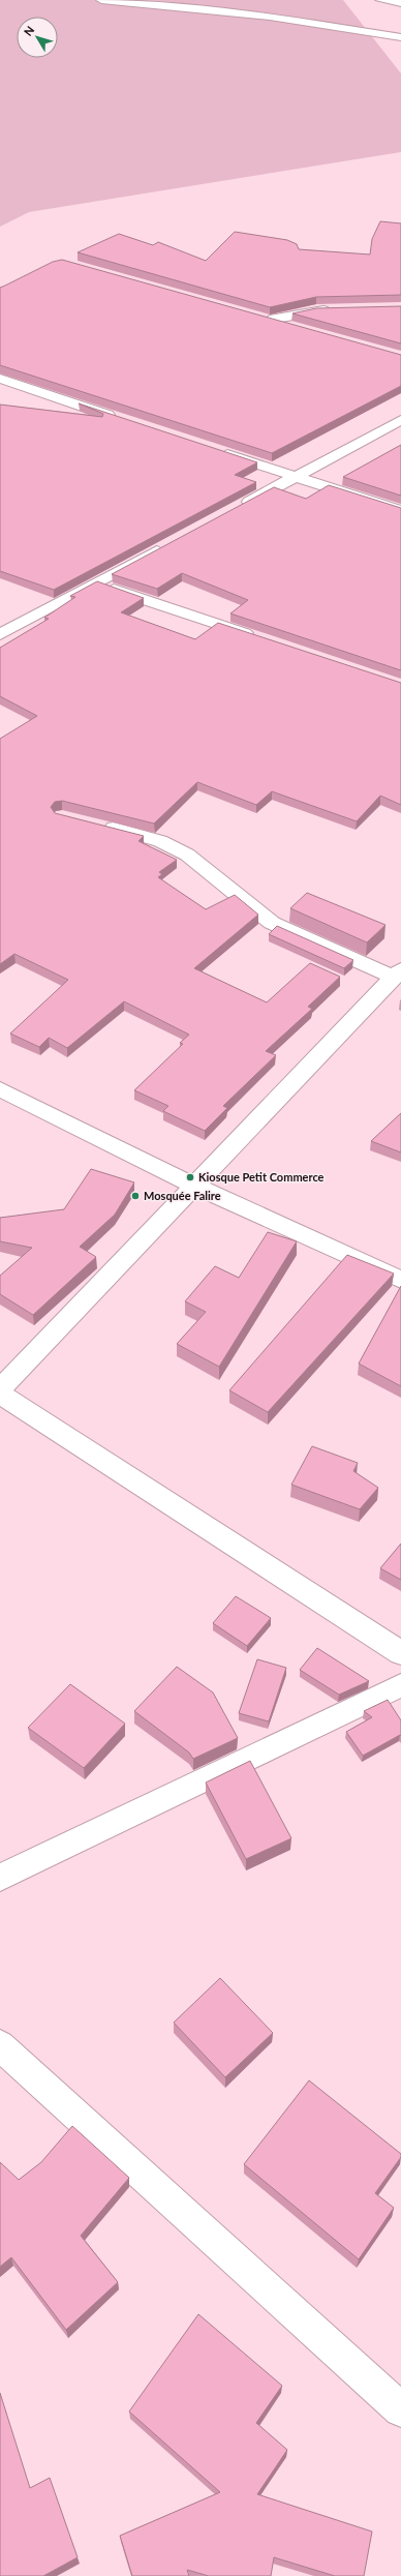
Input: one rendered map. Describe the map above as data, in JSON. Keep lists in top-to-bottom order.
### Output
{
  "places": ["Kiosque Petit Commerce", "Mosquée Falire"],
  "north": "top left"
}
